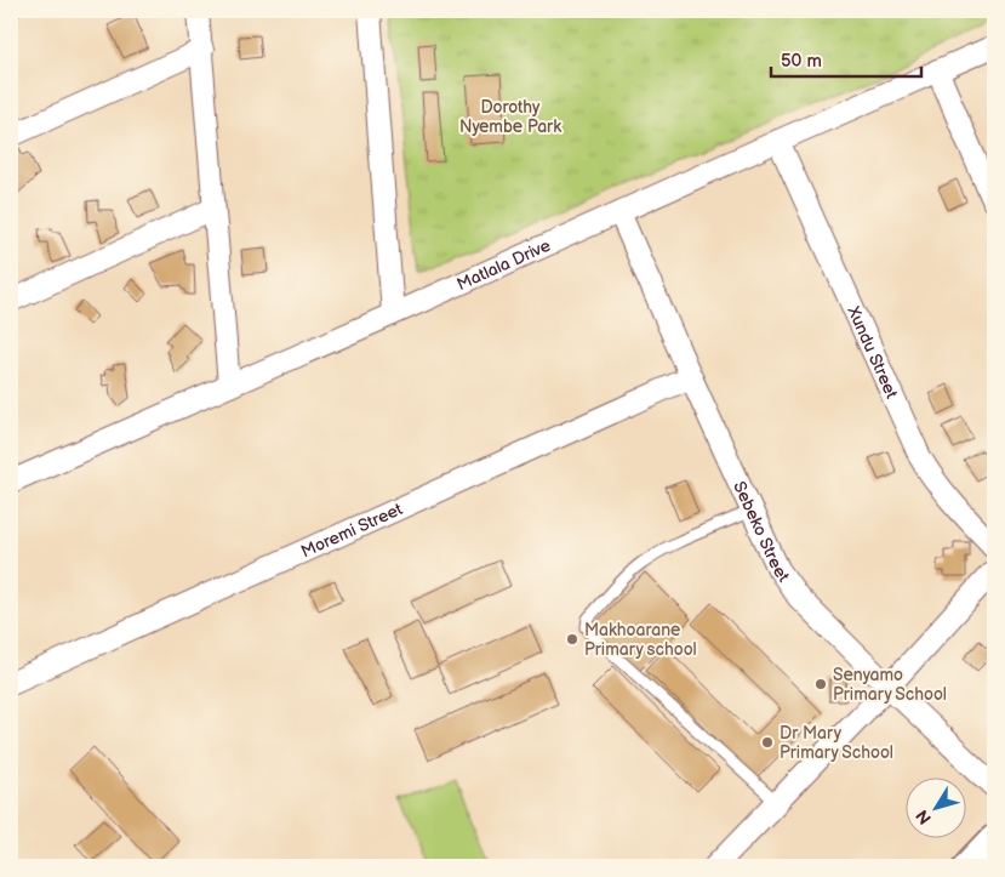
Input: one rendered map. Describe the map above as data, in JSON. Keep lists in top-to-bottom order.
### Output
{
  "streets": {
    "street": [
      "Matlala Drive",
      "Xundu Street",
      "Moremi Street",
      "Sebeko Street"
    ]
  },
  "crossings": [
    ["Matlala Drive", "Xundu Street"],
    ["Matlala Drive", "Sebeko Street"],
    ["Moremi Street", "Sebeko Street"]
  ],
  "parks": ["Dorothy Nyembe Park"],
  "places": ["Makhoarane Primary school", "Senyamo Primary School", "Dr Mary Primary School"],
  "scale_bar": "50 m",
  "north": "bottom left"
}
